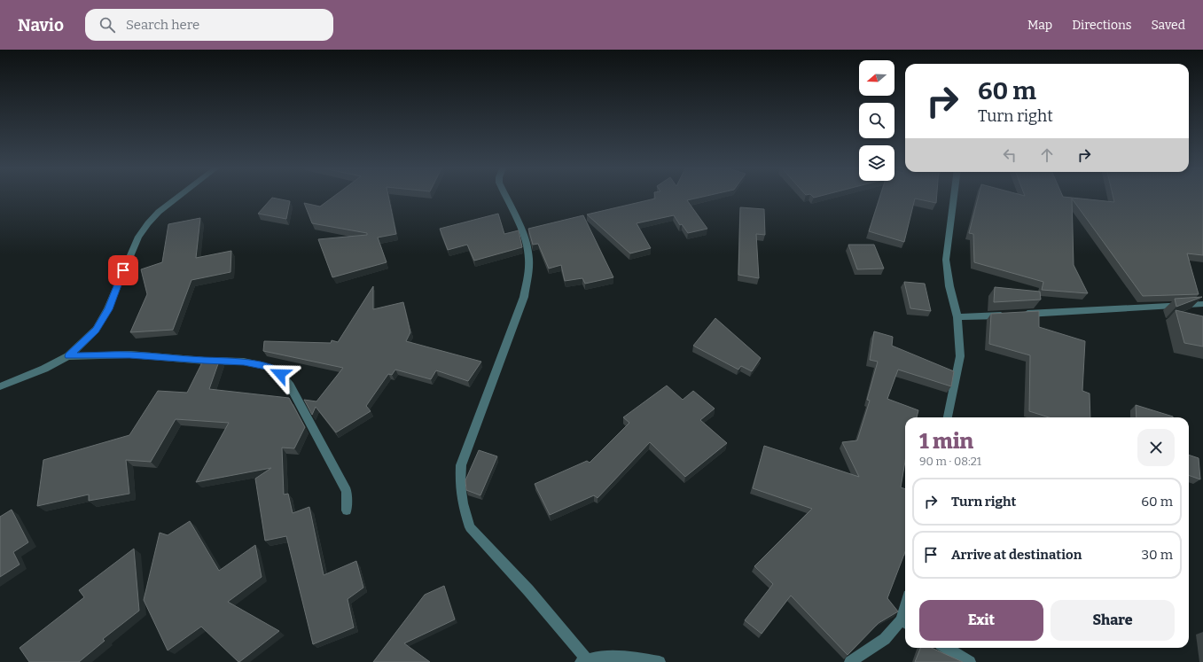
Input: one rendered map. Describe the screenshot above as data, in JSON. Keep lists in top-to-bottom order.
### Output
{
  "north": "left",
  "page": {
    "header": "Navio",
    "search": "Search here",
    "nav": ["Map", "Directions", "Saved"],
    "turn": ["60 m", "Turn right"],
    "heading": ["1 min", "90 m · 08:21"],
    "list": [
      {
        "name": "Turn right",
        "value": "60 m"
      },
      {
        "name": "Arrive at destination",
        "value": "30 m"
      }
    ],
    "buttons": ["Exit", "Share"]
  }
}
